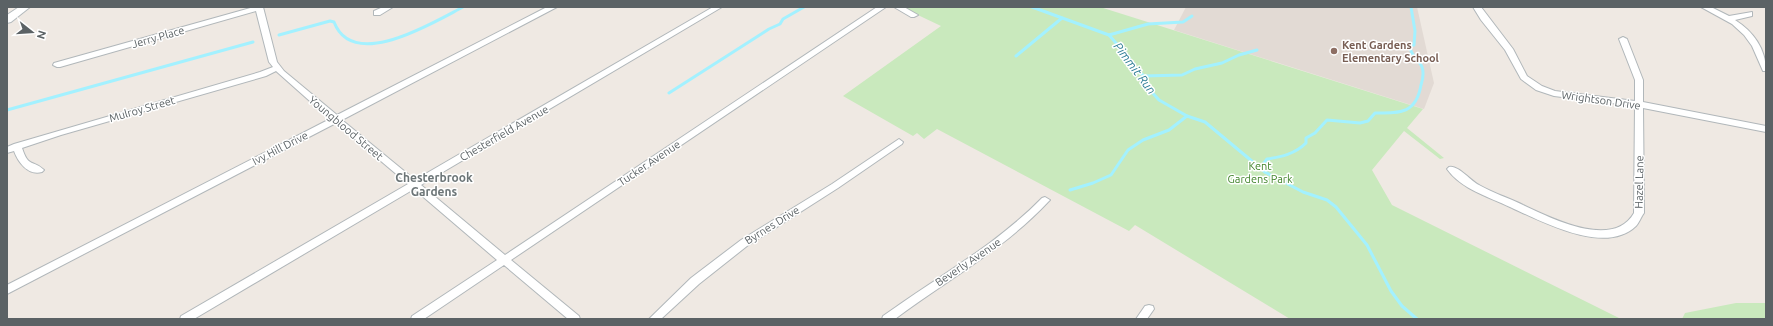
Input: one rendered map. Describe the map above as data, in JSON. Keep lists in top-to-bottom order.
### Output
{
  "streets": {
    "street": [
      "Jerry Place",
      "Wrightson Drive",
      "Mulroy Street",
      "Youngblood Street",
      "Chesterfield Avenue",
      "Ivy Hill Drive",
      "Tucker Avenue",
      "Hazel Lane",
      "Byrnes Drive",
      "Beverly Avenue"
    ]
  },
  "crossings": [
    ["Jerry Place", "Youngblood Street"],
    ["Wrightson Drive", "Hazel Lane"],
    ["Mulroy Street", "Youngblood Street"],
    ["Youngblood Street", "Chesterfield Avenue"],
    ["Youngblood Street", "Ivy Hill Drive"],
    ["Youngblood Street", "Tucker Avenue"]
  ],
  "districts": ["Chesterbrook Gardens"],
  "water": ["Pimmit Run"],
  "parks": ["Kent Gardens Park"],
  "places": ["Kent Gardens Elementary School"],
  "north": "right"
}
